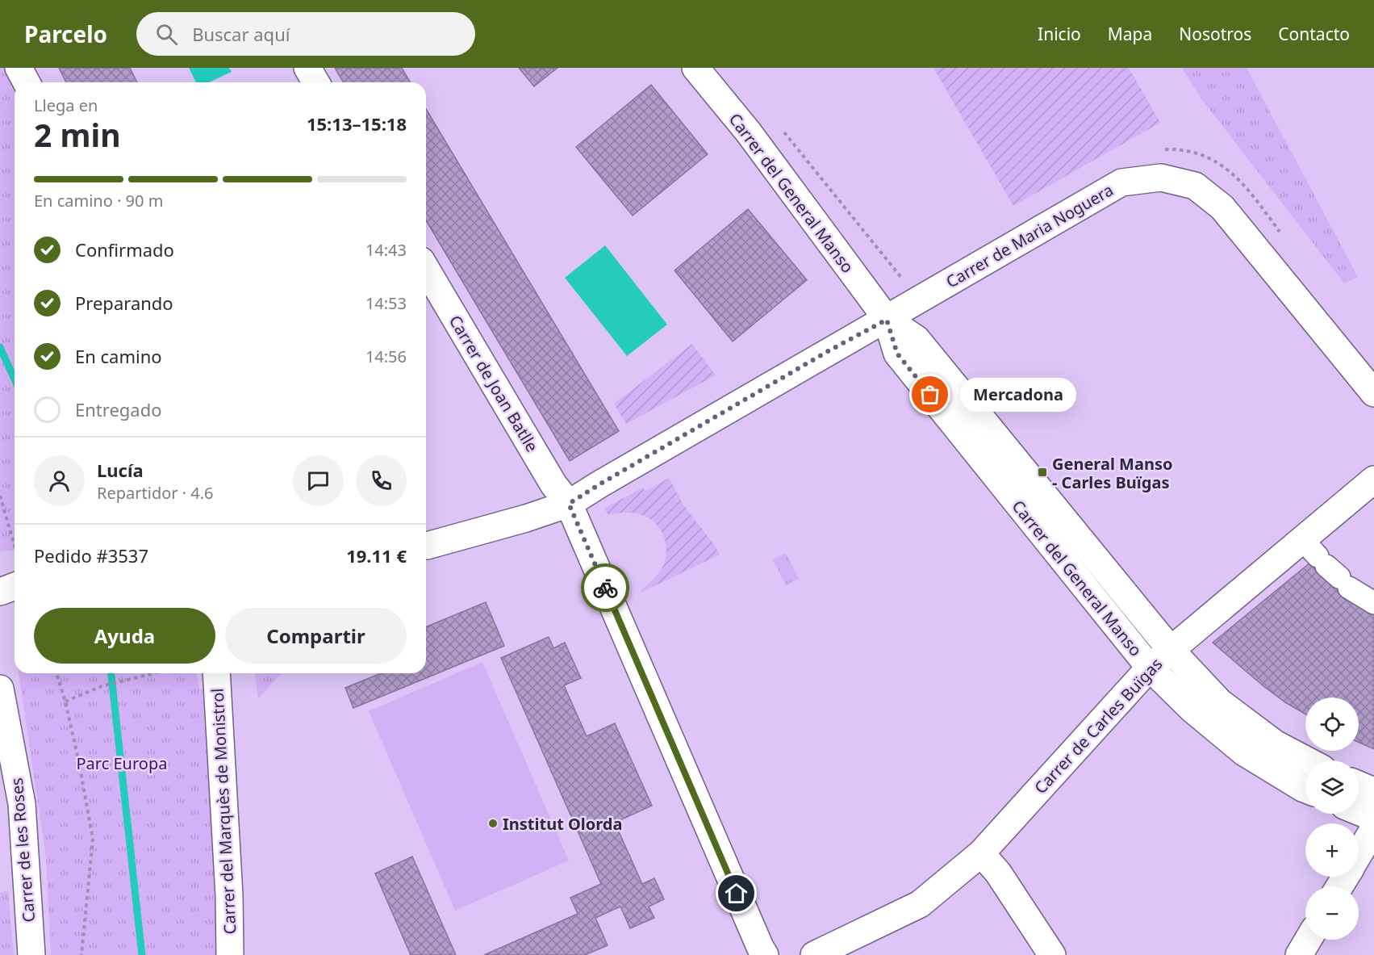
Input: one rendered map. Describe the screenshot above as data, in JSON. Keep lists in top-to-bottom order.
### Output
{
  "streets": {
    "street": [
      "Carrer del General Manso",
      "Carrer de Maria Noguera",
      "Carrer de Joan Batlle",
      "Carrer de Carles Buïgas",
      "Carrer del Marquès de Monistrol",
      "Carrer de les Roses"
    ]
  },
  "crossings": [
    ["Carrer del General Manso", "Carrer de Maria Noguera"],
    ["Carrer del General Manso", "Carrer de Carles Buïgas"],
    ["Carrer de Maria Noguera", "Carrer de Joan Batlle"]
  ],
  "parks": ["Parc Europa"],
  "places": {
    "other": ["Mercadona", "Institut Olorda"],
    "transit": ["General Manso - Carles Buïgas"]
  },
  "page": {
    "header": "Parcelo",
    "search": "Buscar aquí",
    "nav": [
      "Inicio",
      "Mapa",
      "Nosotros",
      "Contacto"
    ],
    "heading": ["2 min", "Llega en", "15:13–15:18"],
    "panel": [
      "Lucía",
      "Repartidor · 4.6",
      "Pedido #3537",
      "19.11 €"
    ],
    "bar": "En camino · 90 m",
    "list": [
      ["Confirmado", "14:43"],
      ["Preparando", "14:53"],
      ["En camino", "14:56"],
      "Entregado"
    ],
    "bubble": "Mercadona",
    "buttons": ["Ayuda", "Compartir"],
    "map_buttons": ["+", "−"]
  }
}
